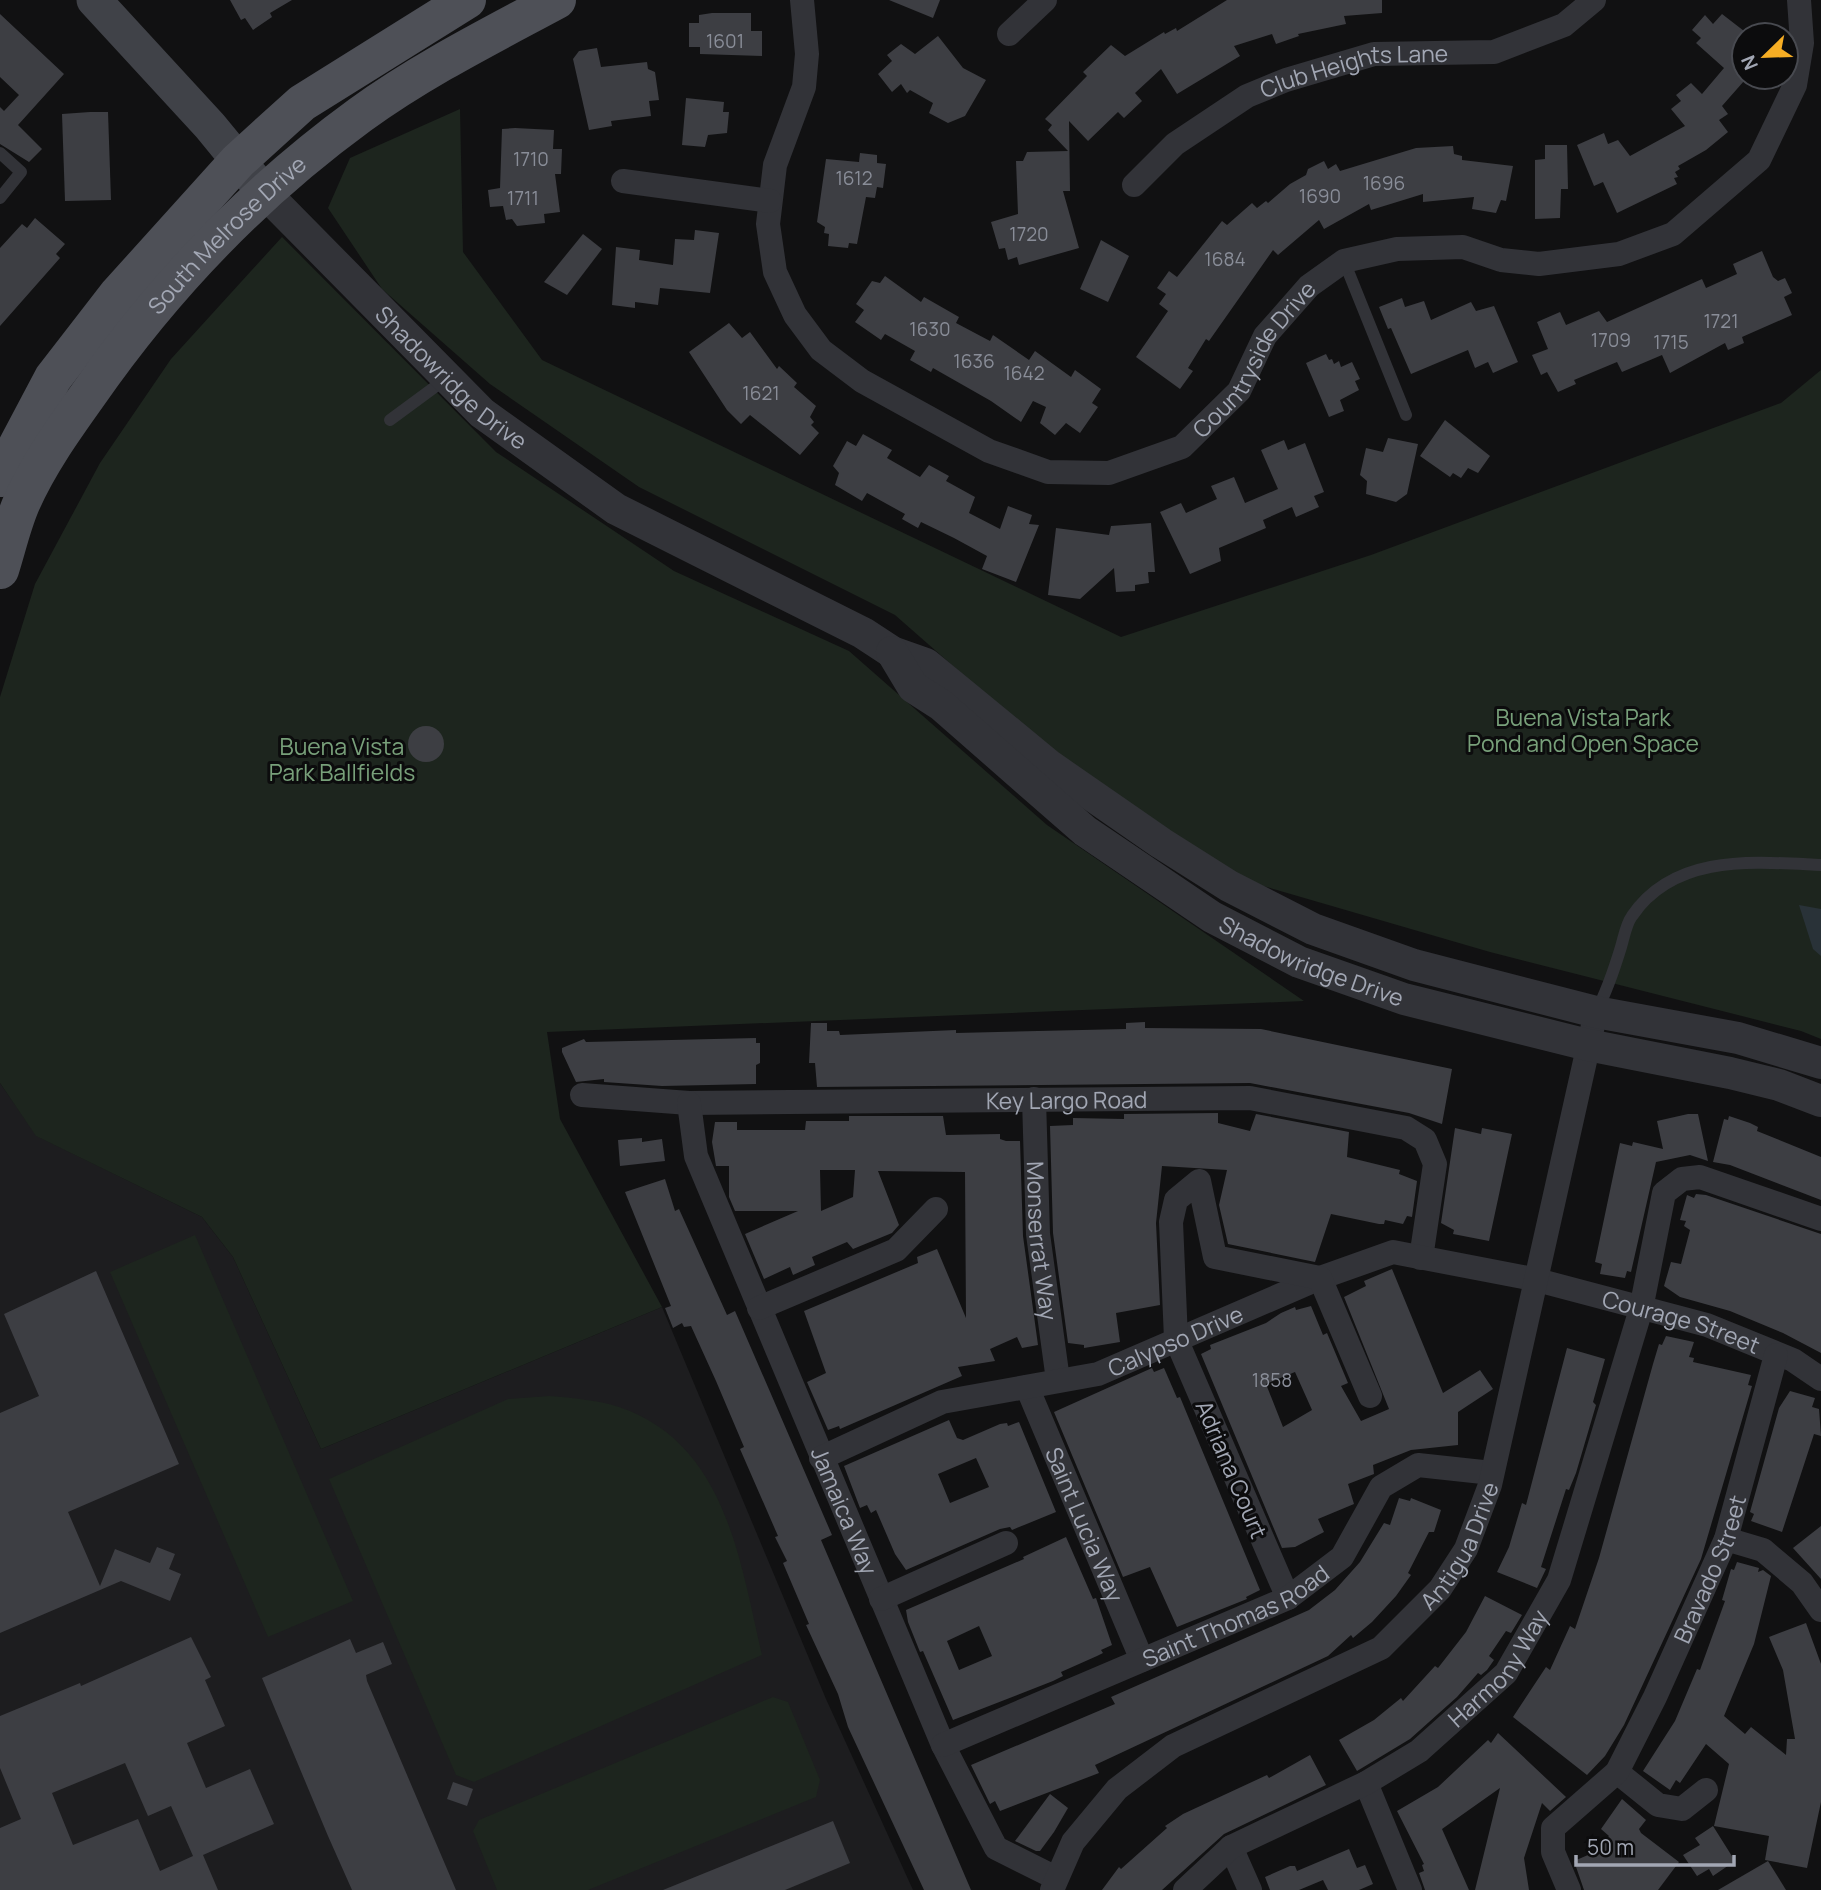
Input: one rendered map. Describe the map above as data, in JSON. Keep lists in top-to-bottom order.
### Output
{
  "streets": {
    "main road": ["South Melrose Drive", "Shadowridge Drive"],
    "street": [
      "Club Heights Lane",
      "Countryside Drive",
      "Key Largo Road",
      "Monserrat Way",
      "Courage Street",
      "Calypso Drive",
      "Adriana Court",
      "Jamaica Way",
      "Saint Lucia Way",
      "Antigua Drive",
      "Bravado Street",
      "Saint Thomas Road",
      "Harmony Way"
    ]
  },
  "crossings": [
    ["South Melrose Drive", "Shadowridge Drive"],
    ["Shadowridge Drive", "Antigua Drive"],
    ["Key Largo Road", "Monserrat Way"],
    ["Key Largo Road", "Calypso Drive"],
    ["Key Largo Road", "Jamaica Way"],
    ["Monserrat Way", "Calypso Drive"],
    ["Courage Street", "Calypso Drive"],
    ["Courage Street", "Antigua Drive"],
    ["Courage Street", "Bravado Street"],
    ["Courage Street", "Harmony Way"],
    ["Calypso Drive", "Adriana Court"],
    ["Calypso Drive", "Jamaica Way"],
    ["Calypso Drive", "Saint Lucia Way"],
    ["Calypso Drive", "Antigua Drive"],
    ["Adriana Court", "Saint Thomas Road"],
    ["Jamaica Way", "Antigua Drive"],
    ["Jamaica Way", "Saint Thomas Road"],
    ["Saint Lucia Way", "Saint Thomas Road"],
    ["Antigua Drive", "Saint Thomas Road"]
  ],
  "parks": ["Buena Vista Park Pond and Open Space", "Buena Vista Park Ballfields"],
  "house_numbers": [
    "1601",
    "1710",
    "1612",
    "1696",
    "1690",
    "1711",
    "1720",
    "1684",
    "1721",
    "1630",
    "1709",
    "1715",
    "1636",
    "1642",
    "1621",
    "1858"
  ],
  "scale_bar": "50 m",
  "north": "bottom left"
}
